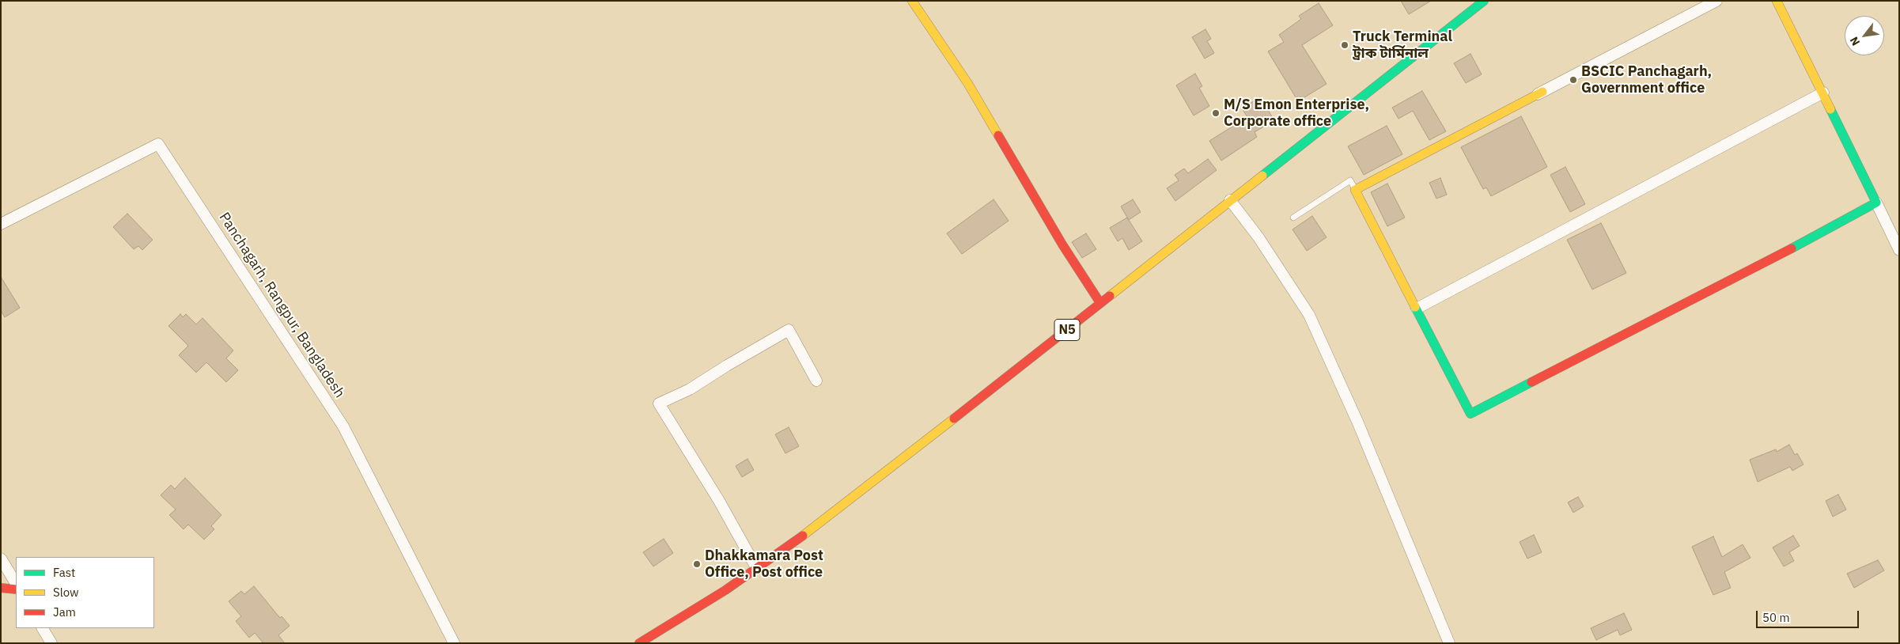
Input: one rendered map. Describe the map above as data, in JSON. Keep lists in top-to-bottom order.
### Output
{
  "streets": {
    "main road": ["N5"],
    "street": ["Panchagarh, Rangpur, Bangladesh"]
  },
  "places": [
    "Truck Terminal ট্রাক টার্মিনাল",
    "BSCIC Panchagarh, Government office",
    "M/S Emon Enterprise, Corporate office",
    "Dhakkamara Post Office, Post office"
  ],
  "legend": ["Fast", "Slow", "Jam"],
  "scale_bar": "50 m",
  "north": "bottom left"
}
